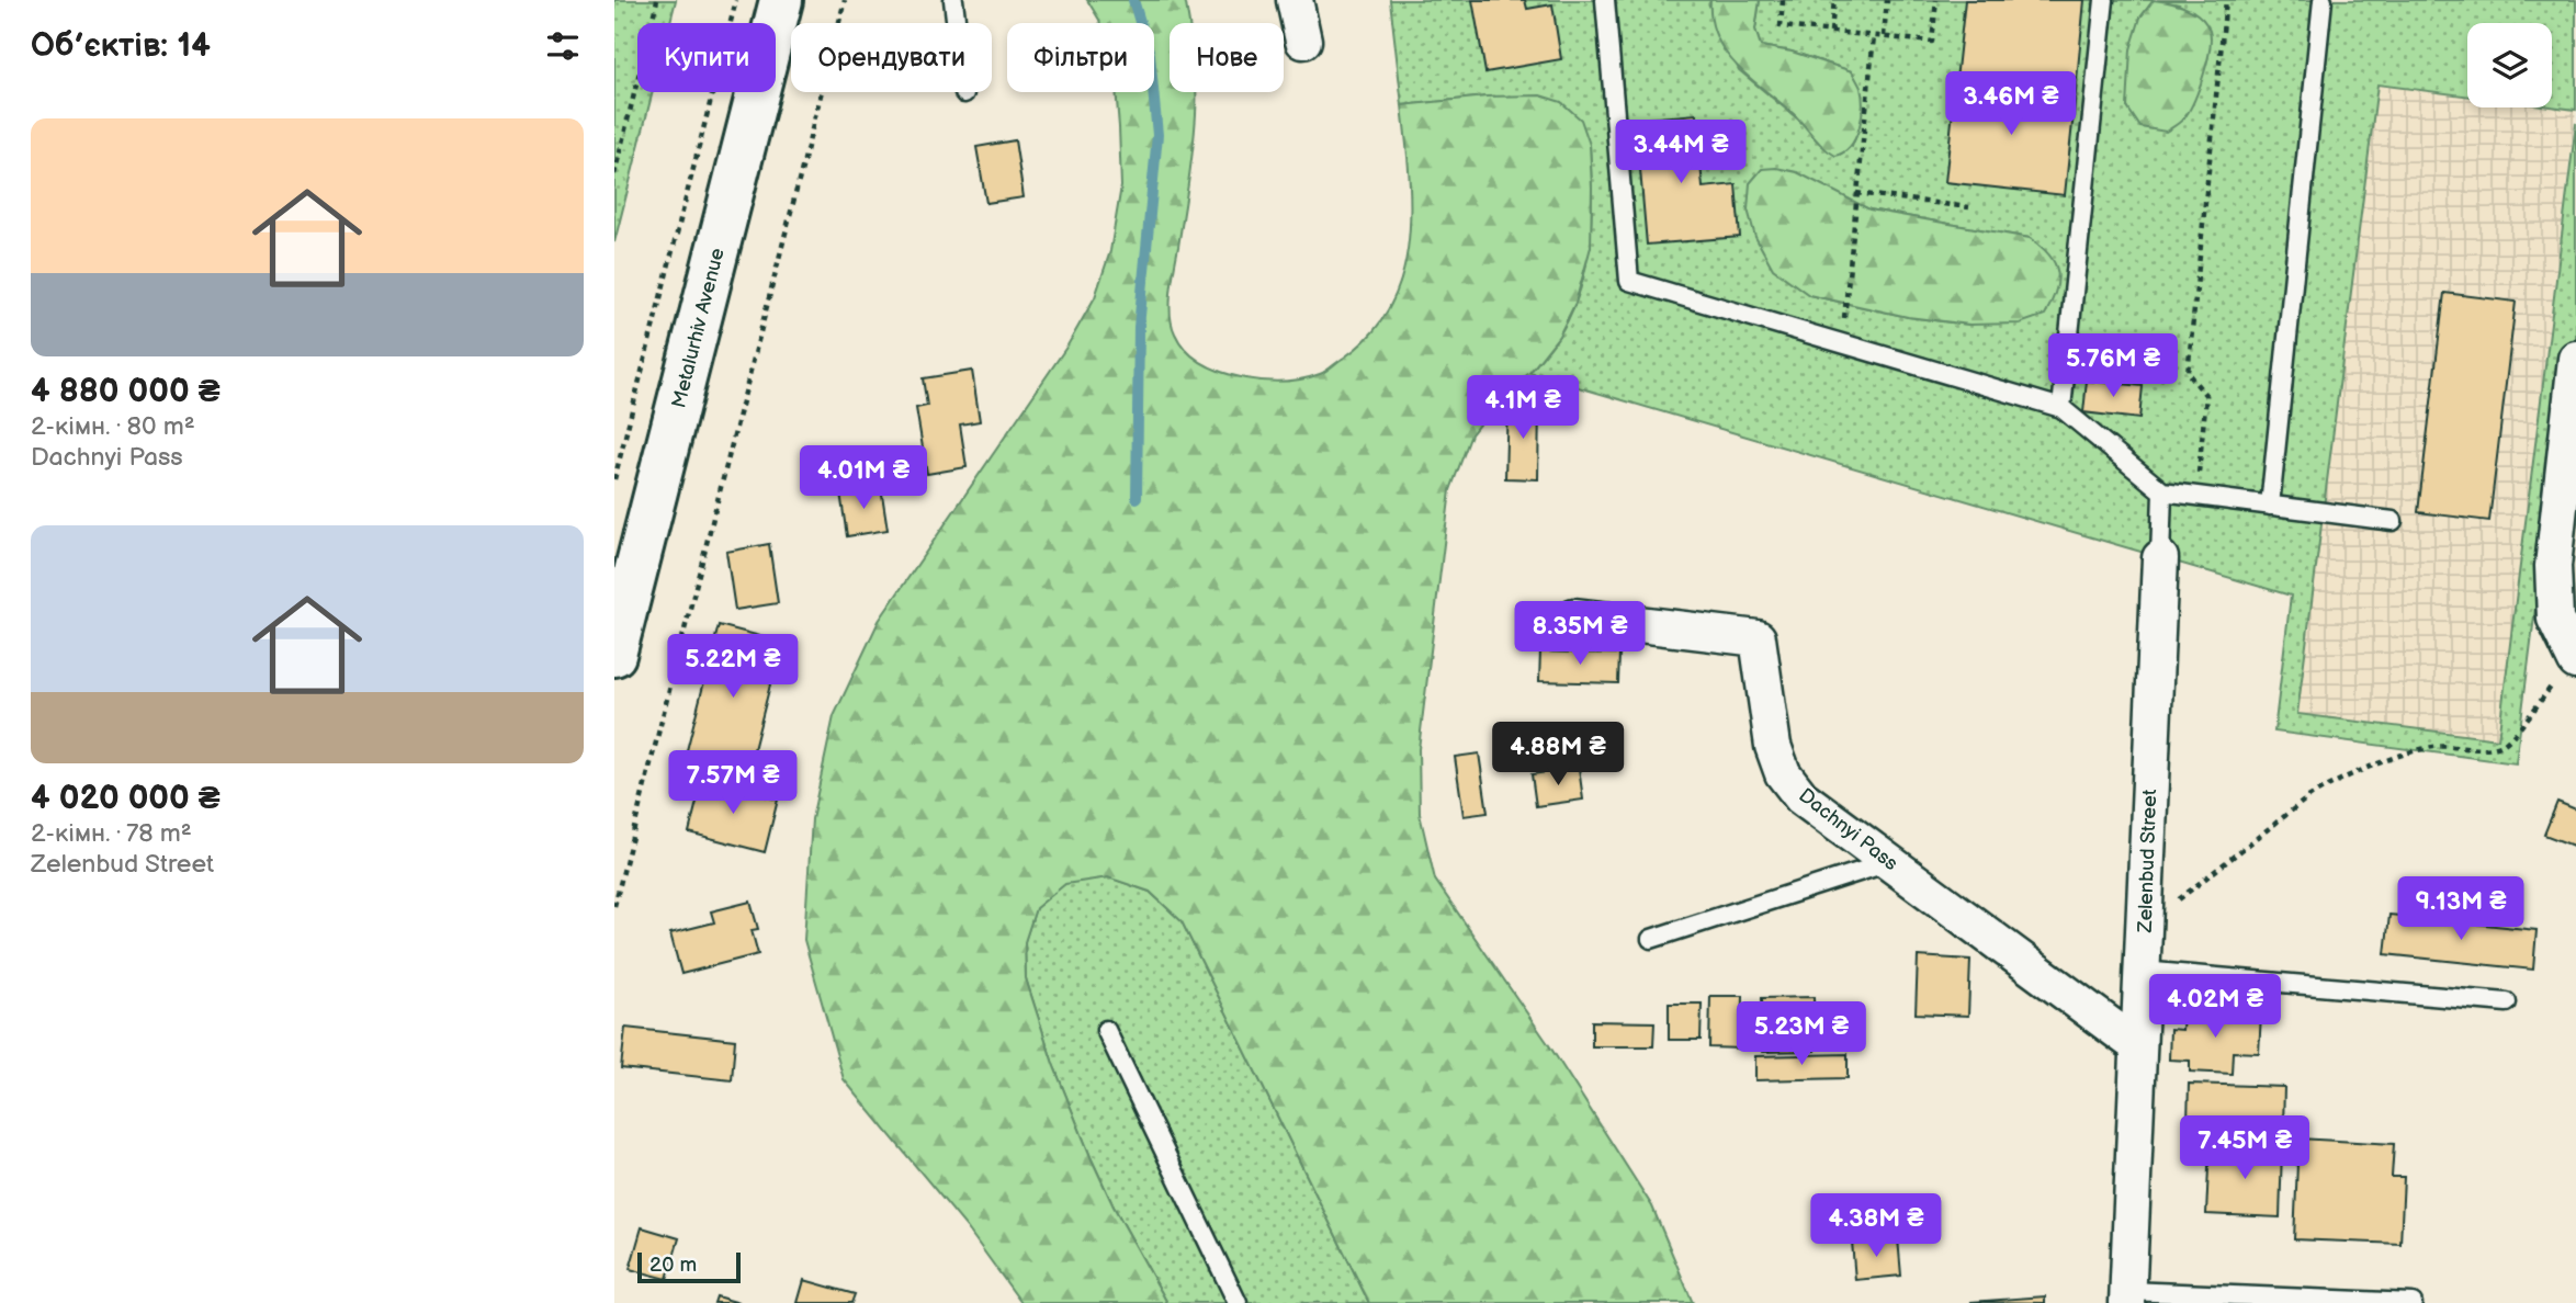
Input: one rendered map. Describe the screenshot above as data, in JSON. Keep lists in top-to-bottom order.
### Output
{
  "streets": {
    "street": ["Metalurhiv Avenue", "Dachnyi Pass", "Zelenbud Street"]
  },
  "crossings": [
    ["Dachnyi Pass", "Zelenbud Street"]
  ],
  "scale_bar": "20 m",
  "page": {
    "heading": "Об’єктів: 14",
    "chip": [
      "Купити",
      "Орендувати",
      "Фільтри",
      "Нове"
    ],
    "price": [
      "3.46M ₴",
      "3.44M ₴",
      "5.76M ₴",
      "4.1M ₴",
      "4.01M ₴",
      "8.35M ₴",
      "5.22M ₴",
      "4.88M ₴",
      "7.57M ₴",
      "9.13M ₴",
      "4.02M ₴",
      "5.23M ₴",
      "7.45M ₴",
      "4.38M ₴"
    ],
    "list": [
      {
        "name": "4 880 000 ₴",
        "note": "2-кімн. · 80 m² · Dachnyi Pass"
      },
      {
        "name": "4 020 000 ₴",
        "note": "2-кімн. · 78 m² · Zelenbud Street"
      }
    ],
    "scale": "20 m"
  }
}
